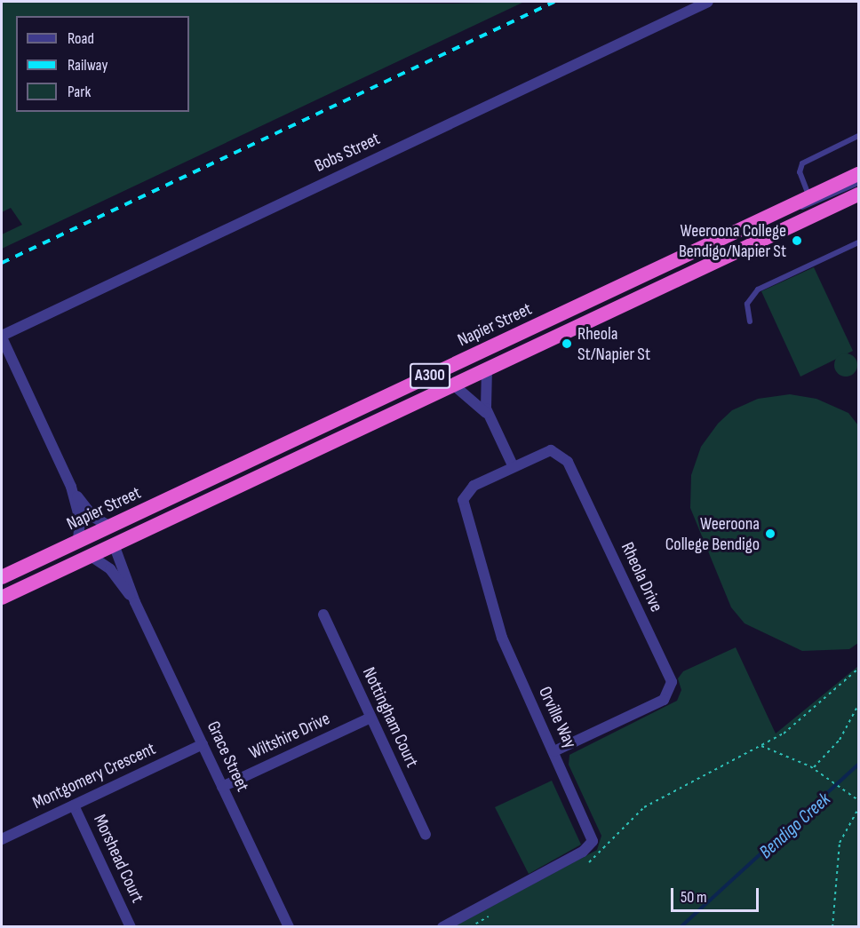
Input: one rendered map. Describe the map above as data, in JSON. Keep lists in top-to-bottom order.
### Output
{
  "streets": {
    "highway": ["Napier Street", "A300"],
    "street": [
      "Bobs Street",
      "Rheola Drive",
      "Nottingham Court",
      "Orville Way",
      "Wiltshire Drive",
      "Grace Street",
      "Montgomery Crescent",
      "Morshead Court"
    ]
  },
  "crossings": [
    ["Napier Street", "Grace Street"],
    ["Rheola Drive", "Orville Way"],
    ["Nottingham Court", "Wiltshire Drive"],
    ["Wiltshire Drive", "Grace Street"],
    ["Grace Street", "Montgomery Crescent"],
    ["Montgomery Crescent", "Morshead Court"]
  ],
  "water": ["Bendigo Creek"],
  "places": ["Weeroona College Bendigo/Napier St", "Rheola St/Napier St", "Weeroona College Bendigo"],
  "legend": ["Road", "Railway", "Park"],
  "scale_bar": "50 m"
}
